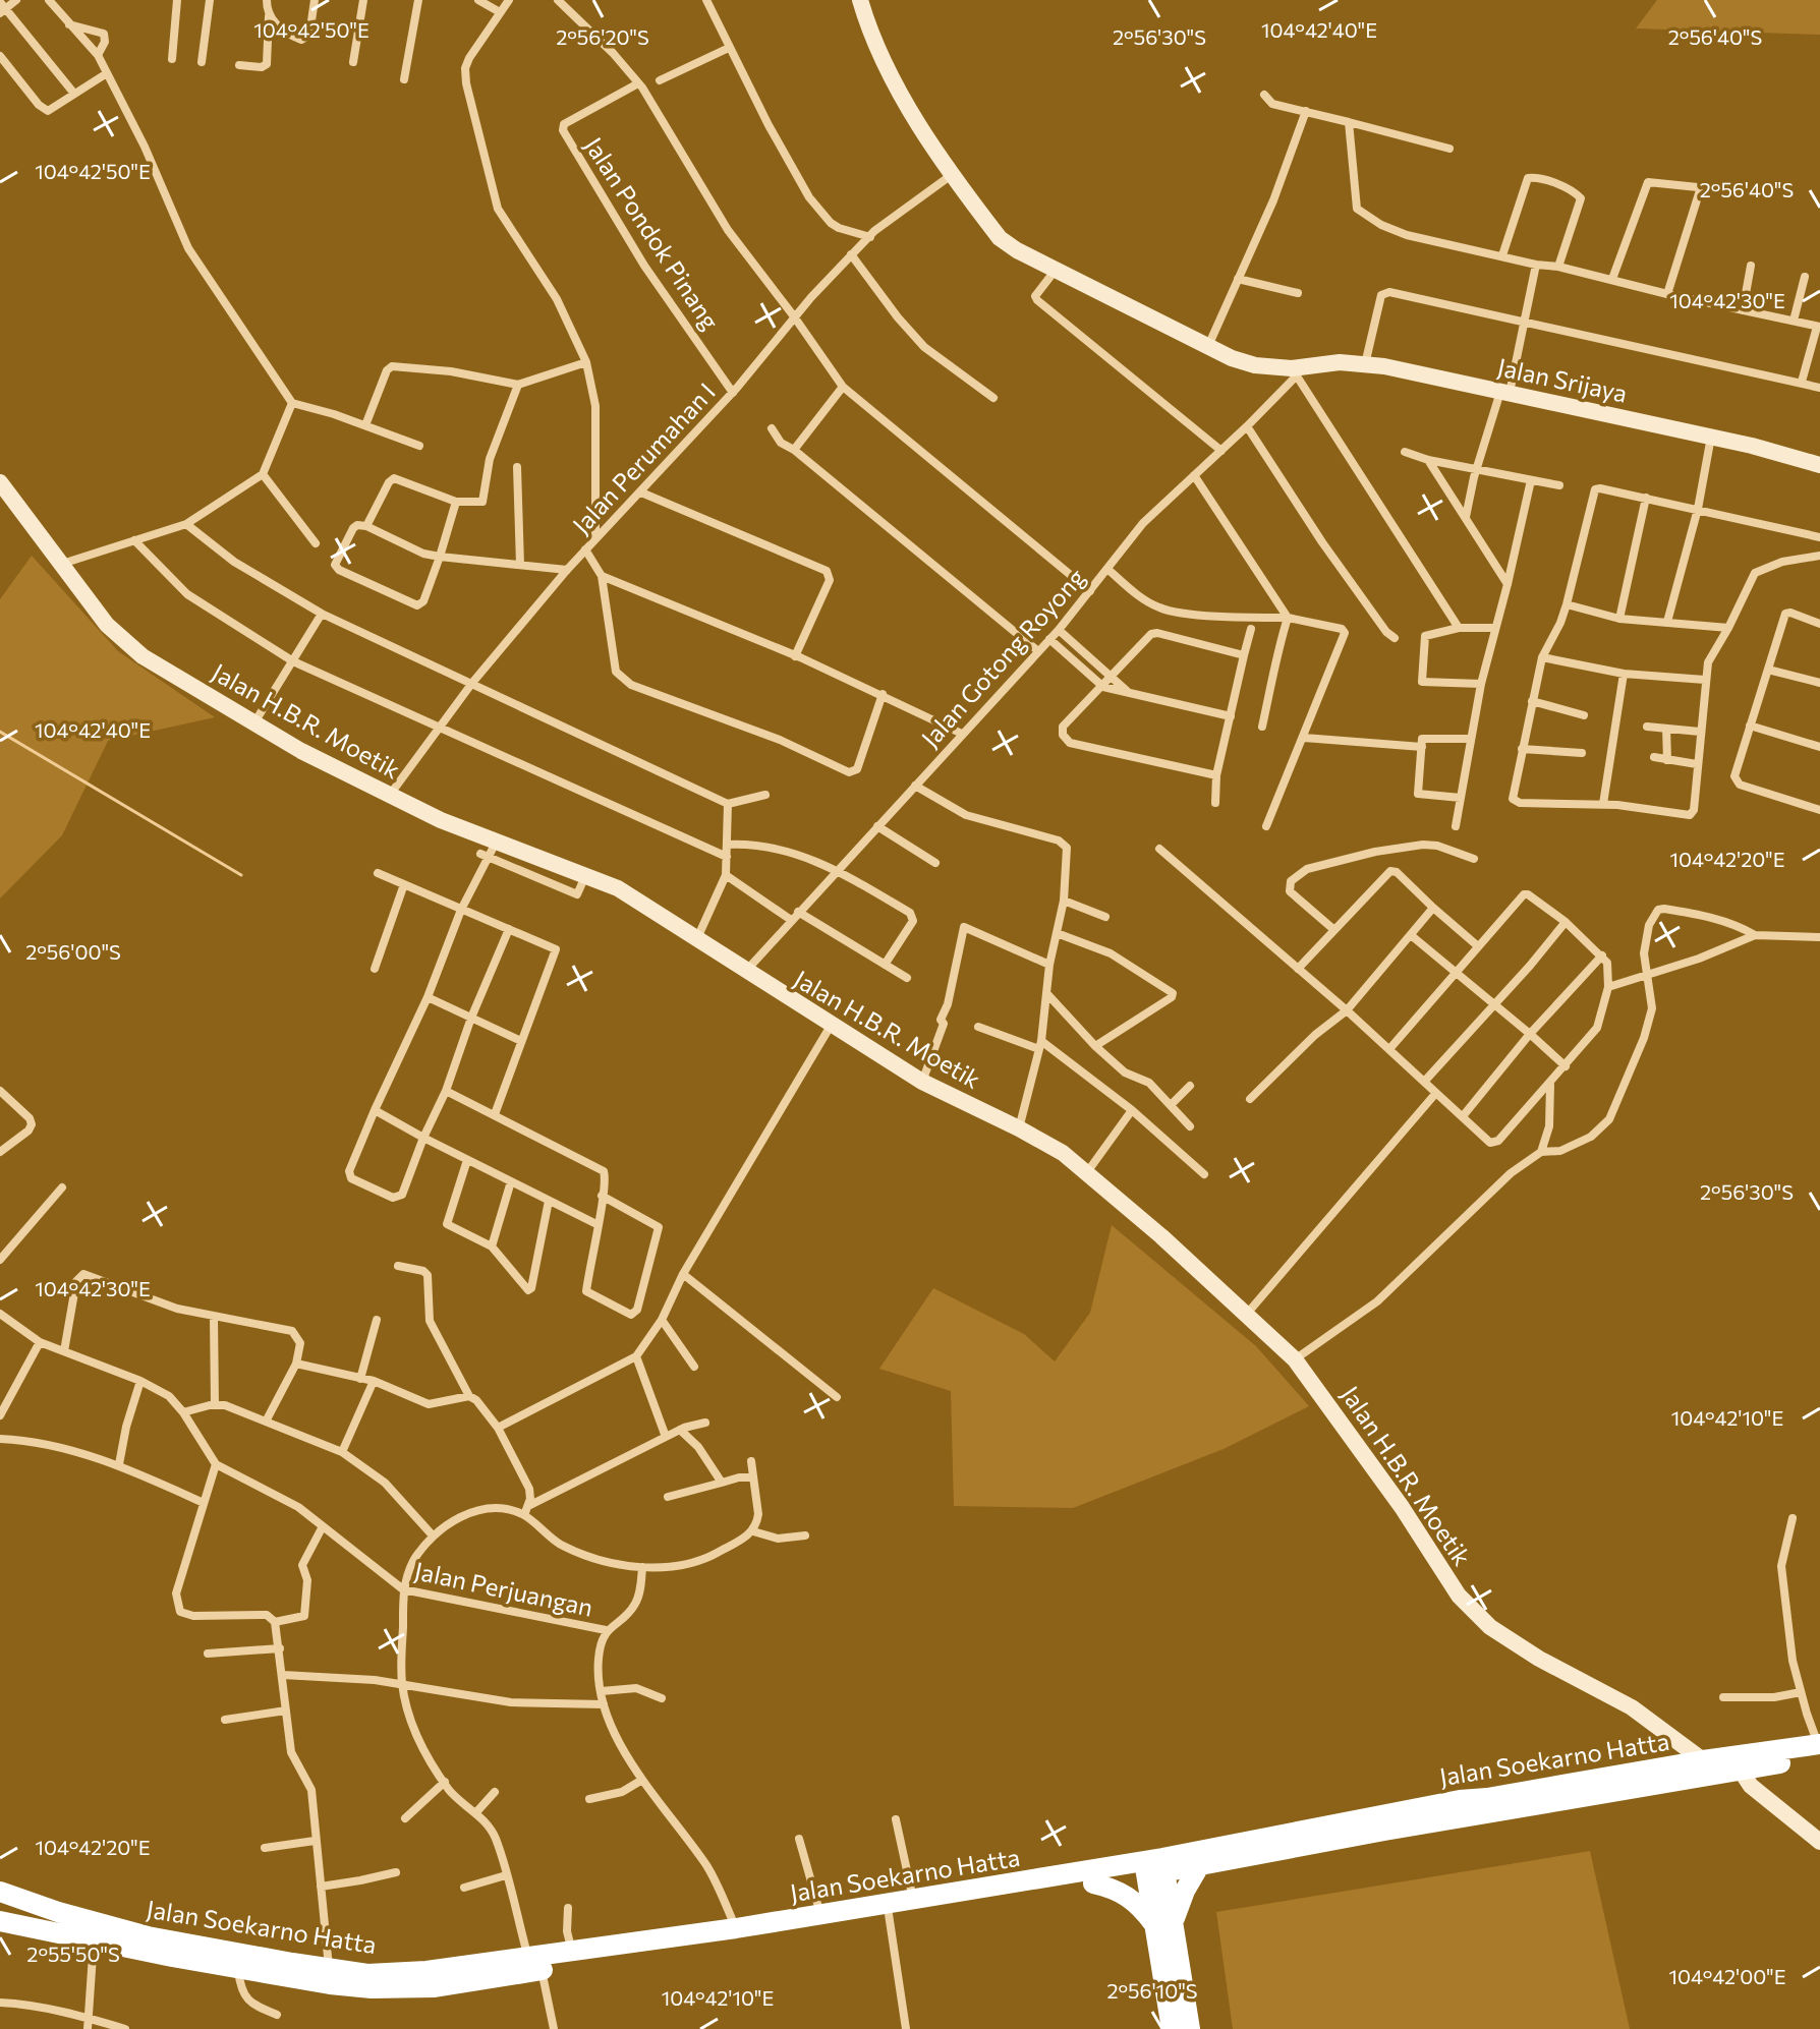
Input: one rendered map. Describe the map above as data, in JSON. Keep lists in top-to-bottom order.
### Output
{
  "streets": {
    "highway": ["Jalan Soekarno Hatta"],
    "street": [
      "Jalan Pondok Pinang",
      "Jalan Srijaya",
      "Jalan Perumahan I",
      "Jalan Gotong Royong",
      "Jalan H.B.R. Moetik",
      "Jalan Perjuangan"
    ]
  },
  "crossings": [
    ["Jalan Pondok Pinang", "Jalan Perumahan I"],
    ["Jalan Srijaya", "Jalan Perumahan I"],
    ["Jalan Srijaya", "Jalan Gotong Royong"],
    ["Jalan Perumahan I", "Jalan H.B.R. Moetik"],
    ["Jalan Gotong Royong", "Jalan H.B.R. Moetik"],
    ["Jalan H.B.R. Moetik", "Jalan Soekarno Hatta"]
  ],
  "coordinates": [
    "104°42'50\"E",
    "104°42'40\"E",
    "2°56'20\"S",
    "2°56'30\"S",
    "2°56'40\"S",
    "104°42'30\"E",
    "104°42'20\"E",
    "2°56'00\"S",
    "104°42'10\"E",
    "2°55'50\"S",
    "104°42'00\"E",
    "2°56'10\"S"
  ]
}
